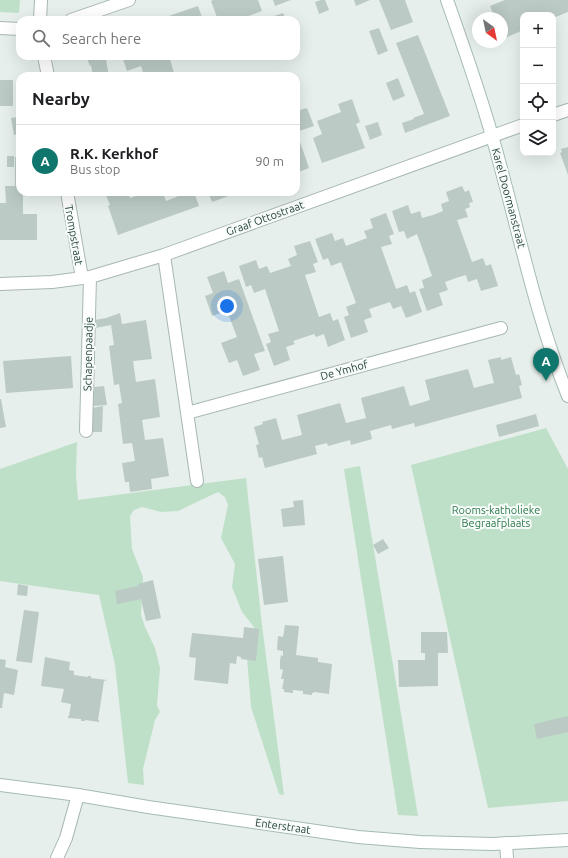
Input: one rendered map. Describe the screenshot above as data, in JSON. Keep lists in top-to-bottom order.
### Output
{
  "streets": {
    "street": [
      "Karel Doormanstraat",
      "Graaf Ottostraat",
      "Trompstraat",
      "Schapenpaadje",
      "De Ymhof",
      "Enterstraat"
    ]
  },
  "crossings": [
    ["Karel Doormanstraat", "Graaf Ottostraat"],
    ["Graaf Ottostraat", "Trompstraat"],
    ["Graaf Ottostraat", "Schapenpaadje"],
    ["Trompstraat", "Schapenpaadje"]
  ],
  "parks": ["Rooms-katholieke Begraafplaats"],
  "north": "bottom right",
  "page": {
    "map_buttons": ["+", "−"],
    "search": "Search here",
    "heading": "Nearby",
    "list": [
      {
        "mark": "A",
        "name": "R.K. Kerkhof",
        "note": "Bus stop",
        "value": "90 m"
      }
    ],
    "pins": "A"
  }
}
